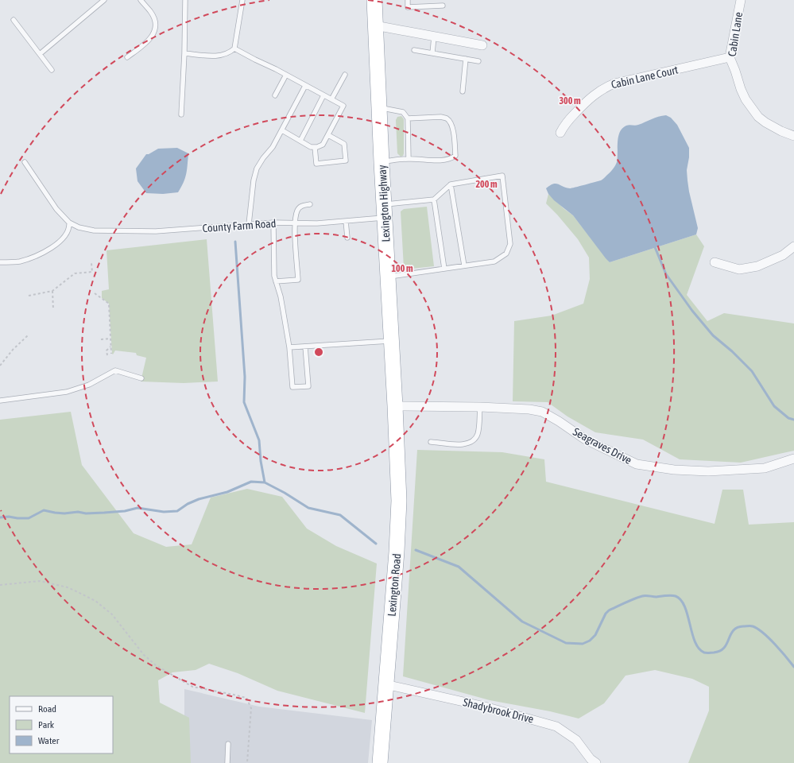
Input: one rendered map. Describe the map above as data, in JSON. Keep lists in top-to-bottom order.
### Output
{
  "streets": {
    "highway": ["Lexington Highway", "Lexington Road"],
    "street": [
      "Cabin Lane",
      "Cabin Lane Court",
      "Seagraves Drive",
      "Shadybrook Drive"
    ],
    "lane": ["County Farm Road"]
  },
  "crossings": [
    ["Cabin Lane", "Cabin Lane Court"],
    ["Lexington Highway", "County Farm Road"],
    ["Lexington Highway", "Seagraves Drive"],
    ["Lexington Highway", "Lexington Road"],
    ["Seagraves Drive", "Lexington Road"],
    ["Lexington Road", "Shadybrook Drive"]
  ],
  "legend": ["Road", "Park", "Water"],
  "rings": ["300 m", "200 m", "100 m"]
}
